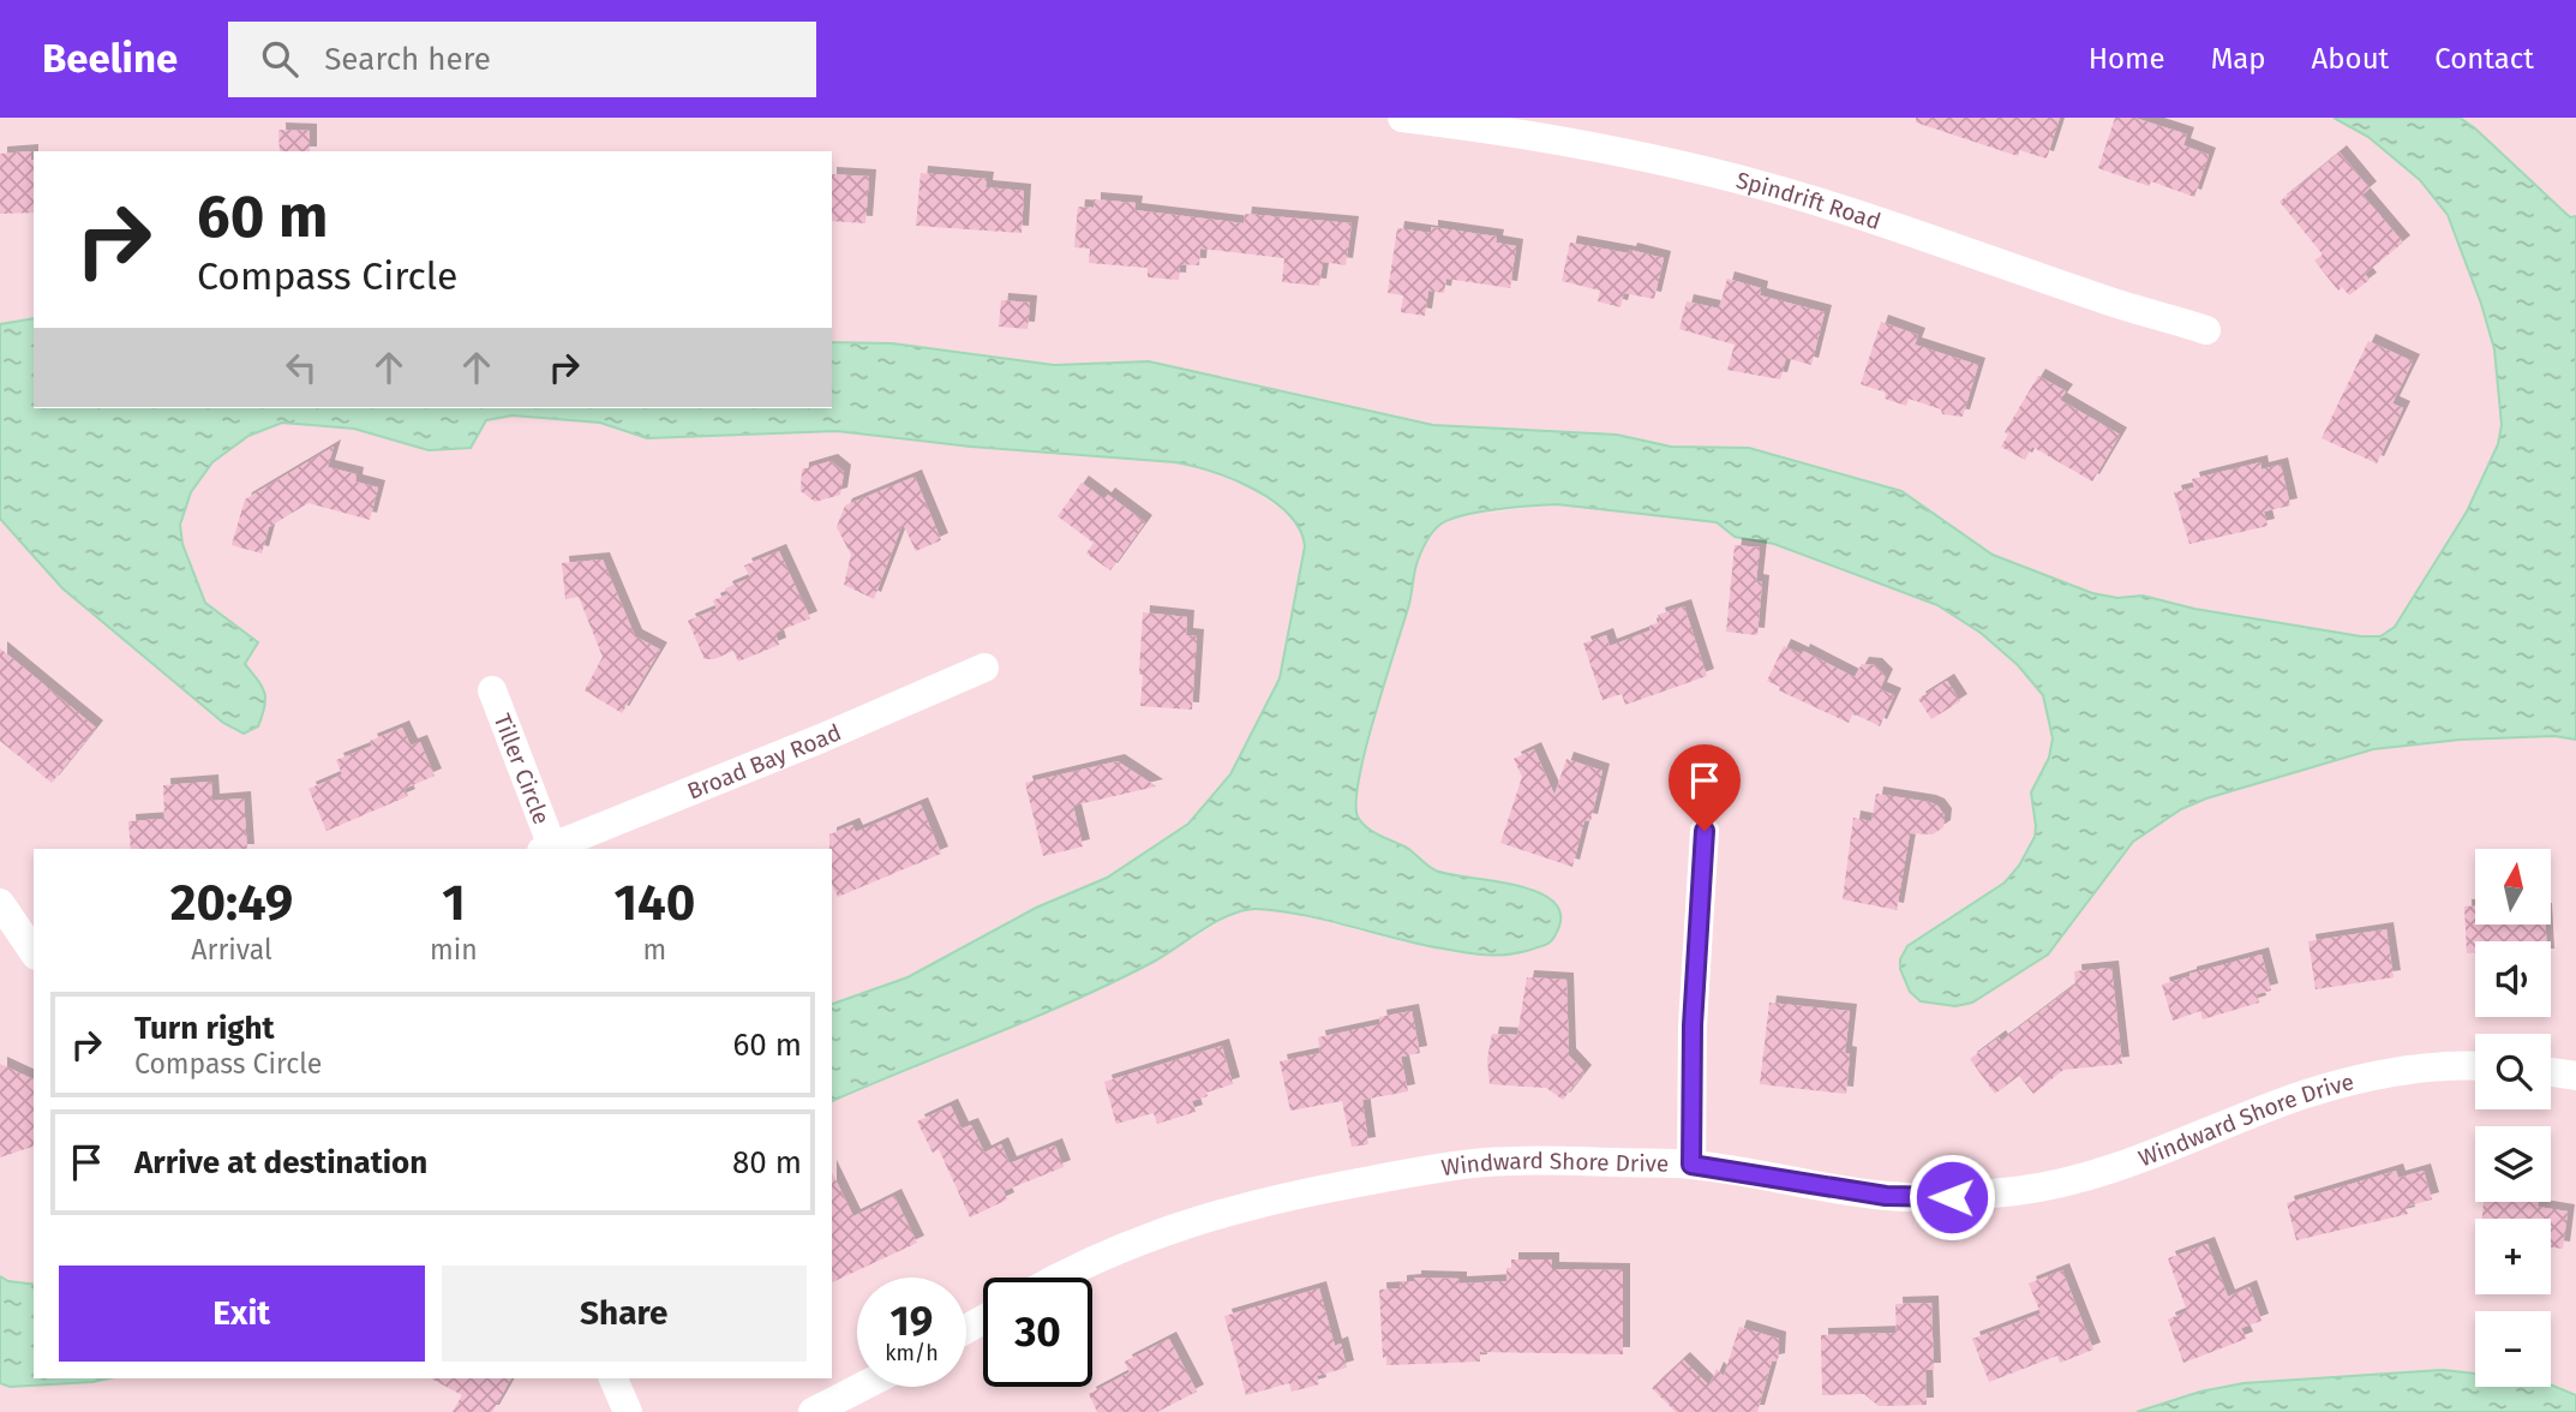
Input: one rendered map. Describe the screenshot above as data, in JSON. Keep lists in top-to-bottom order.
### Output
{
  "streets": {
    "street": [
      "Spindrift Road",
      "Broad Bay Road",
      "Tiller Circle",
      "Windward Shore Drive"
    ]
  },
  "crossings": [
    ["Broad Bay Road", "Tiller Circle"]
  ],
  "north": "top",
  "page": {
    "header": "Beeline",
    "search": "Search here",
    "nav": [
      "Home",
      "Map",
      "About",
      "Contact"
    ],
    "turn": ["60 m", "Compass Circle"],
    "map_buttons": ["+", "−"],
    "eta": [
      "20:49",
      "Arrival",
      "1",
      "min",
      "140",
      "m"
    ],
    "list": [
      {
        "name": "Turn right",
        "note": "Compass Circle",
        "value": "60 m"
      },
      {
        "name": "Arrive at destination",
        "value": "80 m"
      }
    ],
    "buttons": ["Exit", "Share"],
    "speed": "19 km/h",
    "limit": "30"
  }
}
